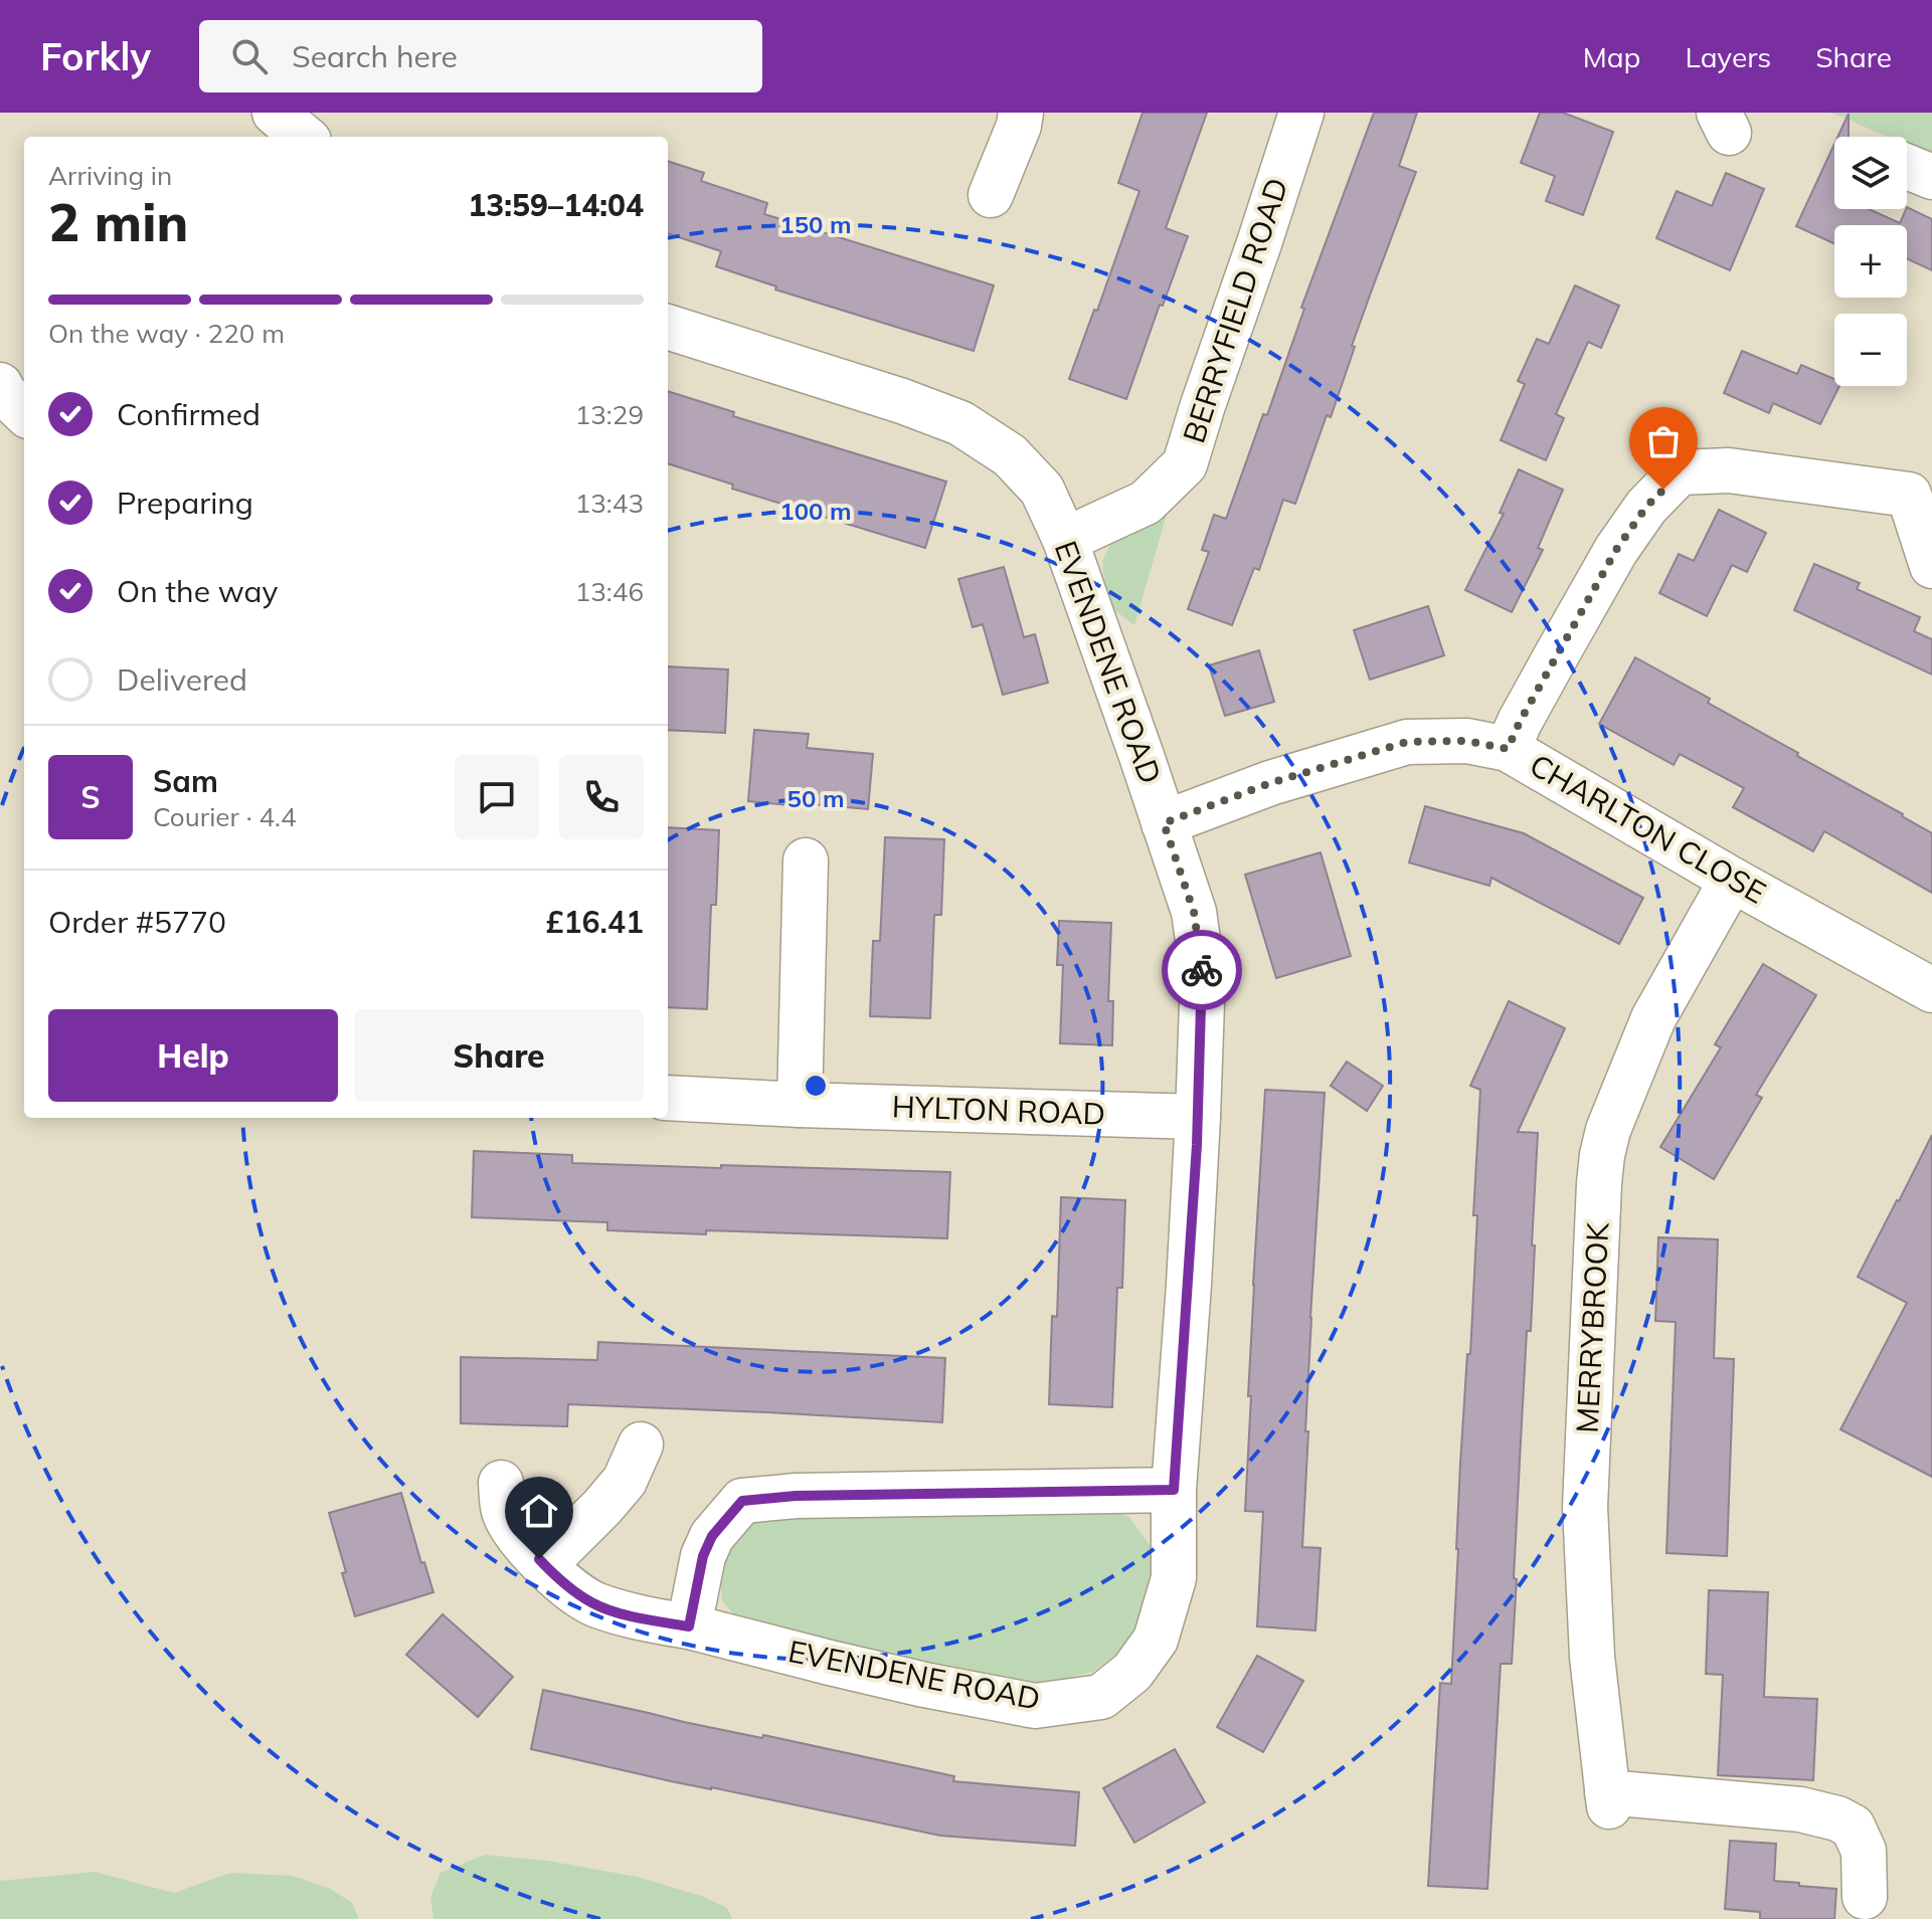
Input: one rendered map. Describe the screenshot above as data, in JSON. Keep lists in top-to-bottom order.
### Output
{
  "streets": {
    "street": [
      "BERRYFIELD ROAD",
      "EVENDENE ROAD",
      "CHARLTON CLOSE",
      "HYLTON ROAD",
      "MERRYBROOK"
    ]
  },
  "crossings": [
    ["BERRYFIELD ROAD", "EVENDENE ROAD"],
    ["EVENDENE ROAD", "CHARLTON CLOSE"],
    ["EVENDENE ROAD", "HYLTON ROAD"],
    ["CHARLTON CLOSE", "MERRYBROOK"]
  ],
  "page": {
    "header": "Forkly",
    "search": "Search here",
    "nav": ["Map", "Layers", "Share"],
    "map_buttons": ["+", "−"],
    "heading": ["2 min", "Arriving in", "13:59–14:04"],
    "panel": [
      "Sam",
      "Courier · 4.4",
      "Order #5770",
      "£16.41"
    ],
    "bar": "On the way · 220 m",
    "list": [
      ["Confirmed", "13:29"],
      ["Preparing", "13:43"],
      ["On the way", "13:46"],
      "Delivered"
    ],
    "round": "S",
    "buttons": ["Help", "Share"]
  },
  "rings": ["150 m", "100 m", "50 m"]
}
